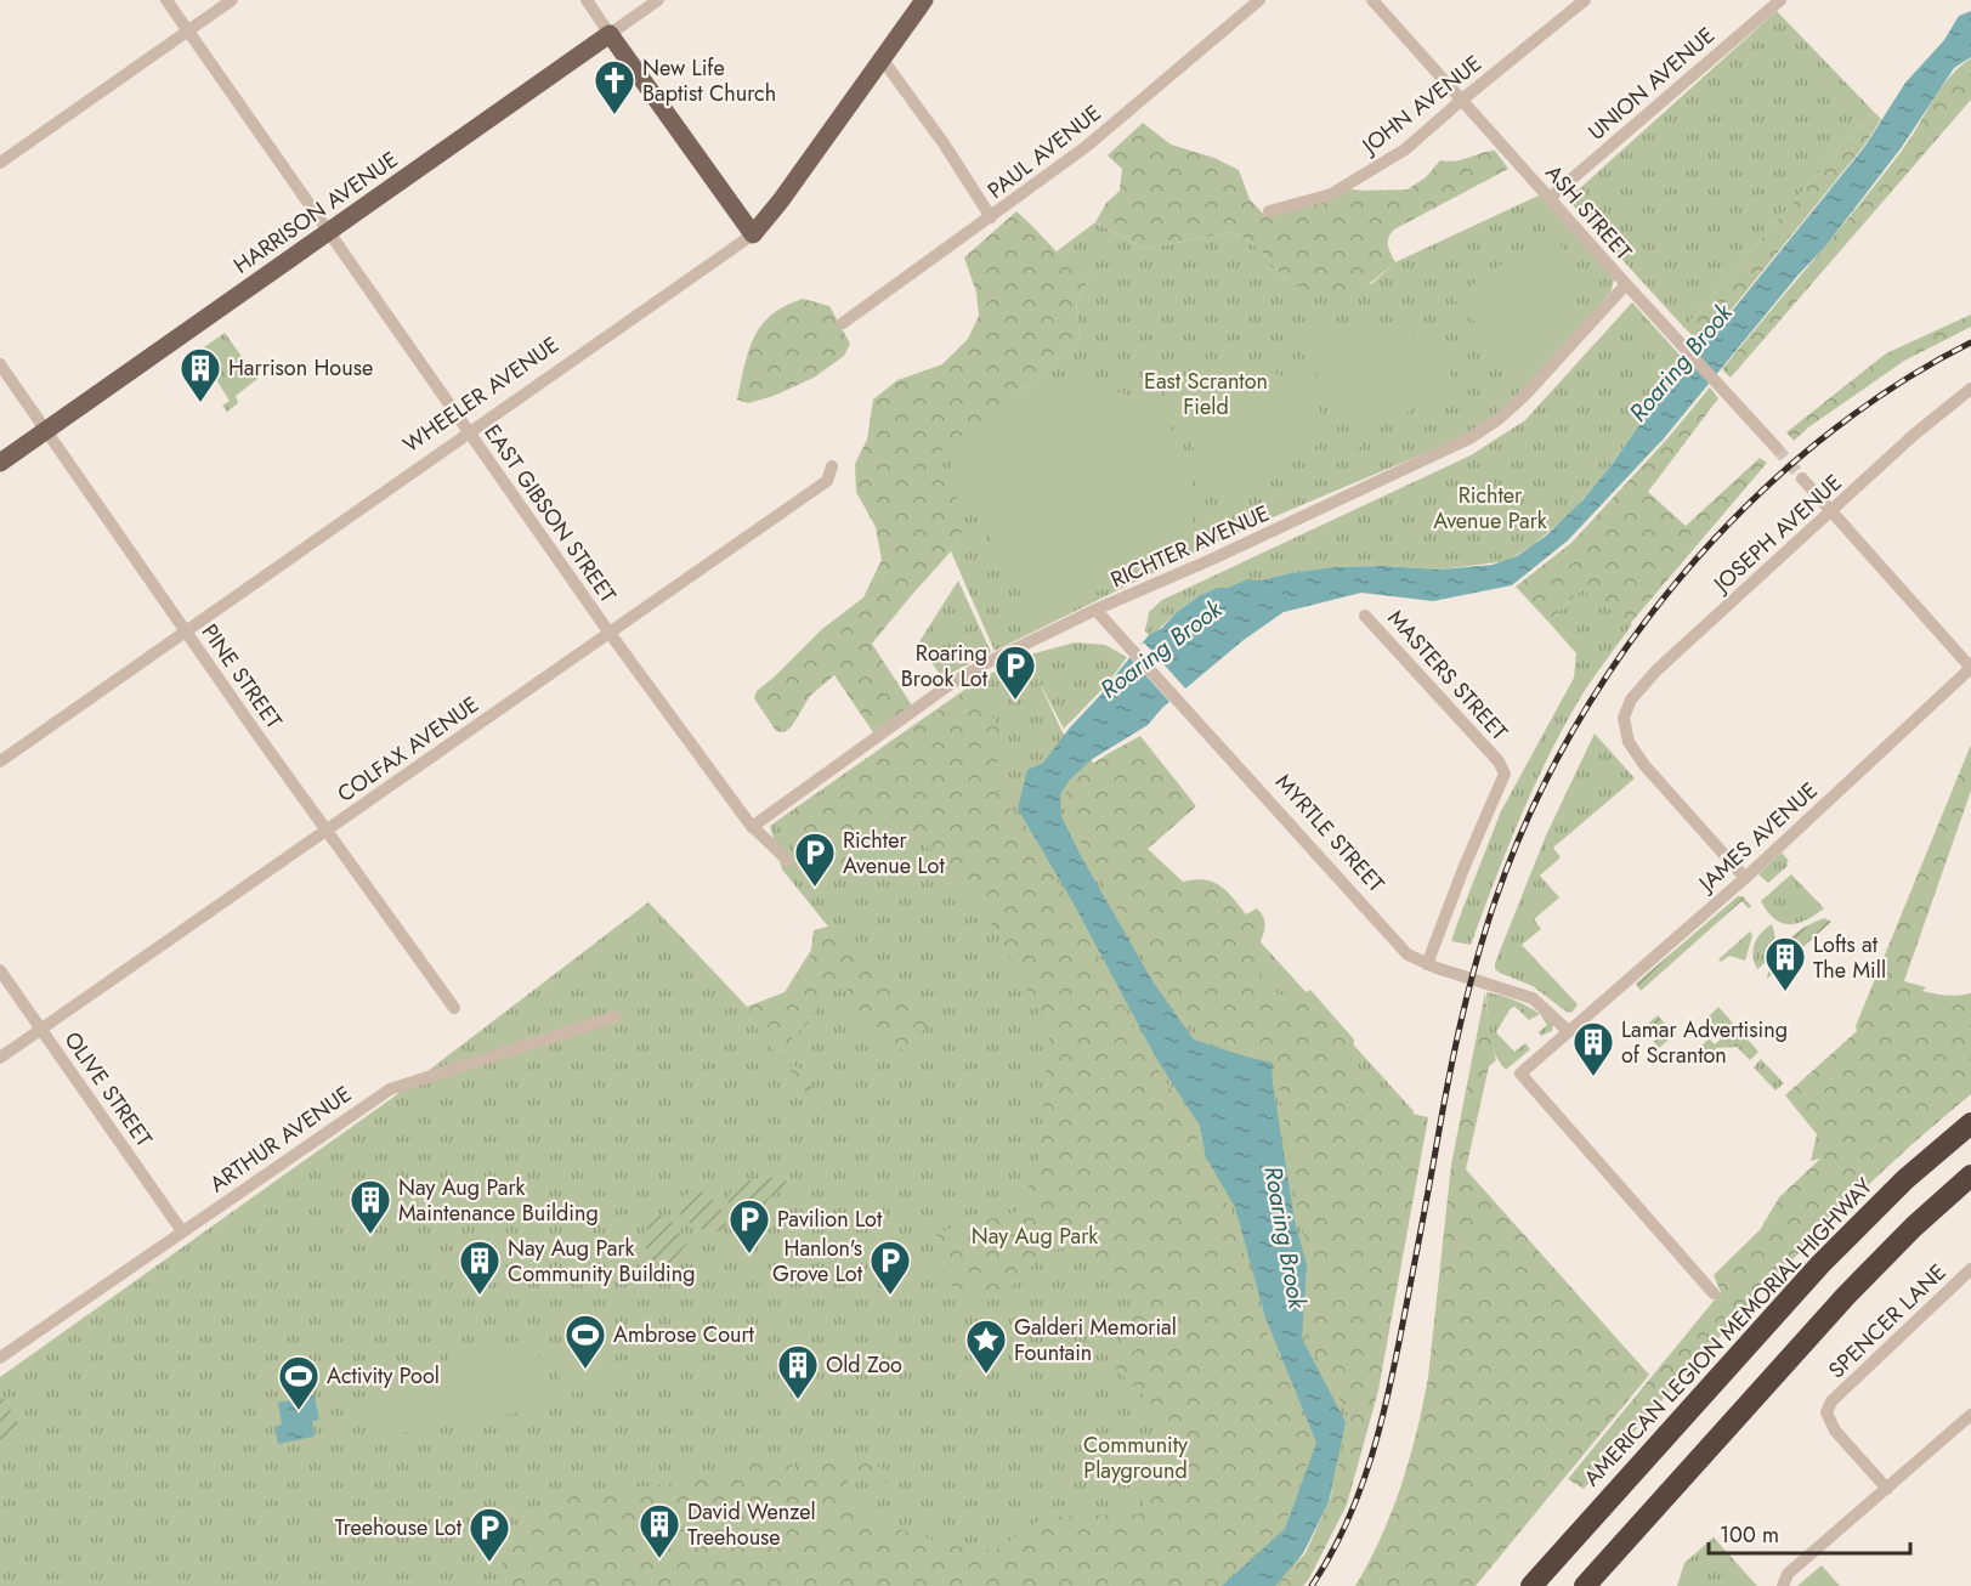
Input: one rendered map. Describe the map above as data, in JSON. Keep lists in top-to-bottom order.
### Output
{
  "streets": {
    "highway": ["AMERICAN LEGION MEMORIAL HIGHWAY"],
    "main road": ["HARRISON AVENUE", "WHEELER AVENUE"],
    "street": [
      "UNION AVENUE",
      "JOHN AVENUE",
      "PAUL AVENUE",
      "ASH STREET",
      "EAST GIBSON STREET",
      "JOSEPH AVENUE",
      "RICHTER AVENUE",
      "MASTERS STREET",
      "PINE STREET",
      "COLFAX AVENUE",
      "MYRTLE STREET",
      "JAMES AVENUE",
      "OLIVE STREET",
      "ARTHUR AVENUE",
      "SPENCER LANE"
    ]
  },
  "crossings": [
    ["UNION AVENUE", "ASH STREET"],
    ["JOHN AVENUE", "ASH STREET"],
    ["HARRISON AVENUE", "EAST GIBSON STREET"],
    ["HARRISON AVENUE", "PINE STREET"],
    ["ASH STREET", "RICHTER AVENUE"],
    ["WHEELER AVENUE", "EAST GIBSON STREET"],
    ["WHEELER AVENUE", "PINE STREET"],
    ["EAST GIBSON STREET", "RICHTER AVENUE"],
    ["EAST GIBSON STREET", "COLFAX AVENUE"],
    ["JOSEPH AVENUE", "JAMES AVENUE"],
    ["RICHTER AVENUE", "MYRTLE STREET"],
    ["MASTERS STREET", "MYRTLE STREET"],
    ["PINE STREET", "COLFAX AVENUE"],
    ["COLFAX AVENUE", "OLIVE STREET"],
    ["MYRTLE STREET", "JAMES AVENUE"],
    ["OLIVE STREET", "ARTHUR AVENUE"]
  ],
  "water": ["Roaring Brook"],
  "parks": [
    "East Scranton Field",
    "Richter Avenue Park",
    "Nay Aug Park",
    "Community Playground"
  ],
  "places": {
    "church": ["New Life Baptist Church"],
    "building": [
      "Harrison House",
      "Lofts at The Mill",
      "Lamar Advertising of Scranton",
      "Nay Aug Park Maintenance Building",
      "Nay Aug Park Community Building",
      "Old Zoo",
      "David Wenzel Treehouse"
    ],
    "parking": [
      "Roaring Brook Lot",
      "Richter Avenue Lot",
      "Pavilion Lot",
      "Hanlon's Grove Lot",
      "Treehouse Lot"
    ],
    "sports": ["Ambrose Court", "Activity Pool"],
    "place": ["Galderi Memorial Fountain"]
  },
  "scale_bar": "100 m"
}
